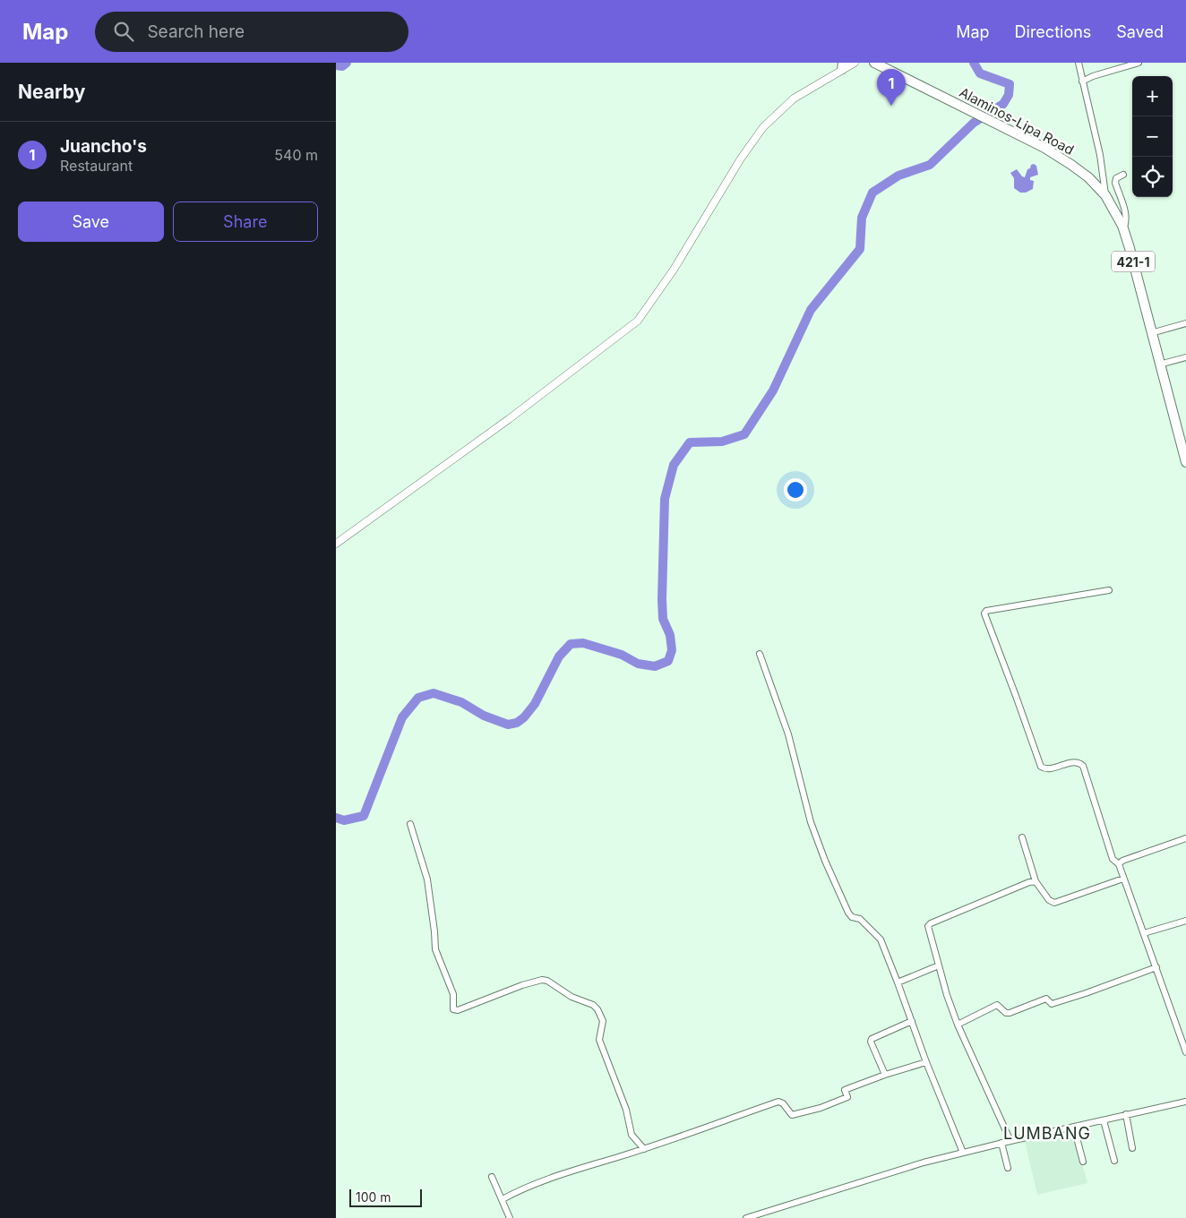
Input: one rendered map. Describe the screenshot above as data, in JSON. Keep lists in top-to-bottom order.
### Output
{
  "streets": {
    "main road": ["Alaminos-Lipa Road", "421-1"]
  },
  "districts": ["LUMBANG"],
  "scale_bar": "100 m",
  "page": {
    "header": "Map",
    "search": "Search here",
    "nav": ["Map", "Directions", "Saved"],
    "heading": "Nearby",
    "pins": "1",
    "map_buttons": ["+", "−"],
    "list": [
      {
        "mark": "1",
        "name": "Juancho's",
        "note": "Restaurant",
        "value": "540 m"
      }
    ],
    "buttons": ["Save", "Share"],
    "scale": "100 m"
  }
}
